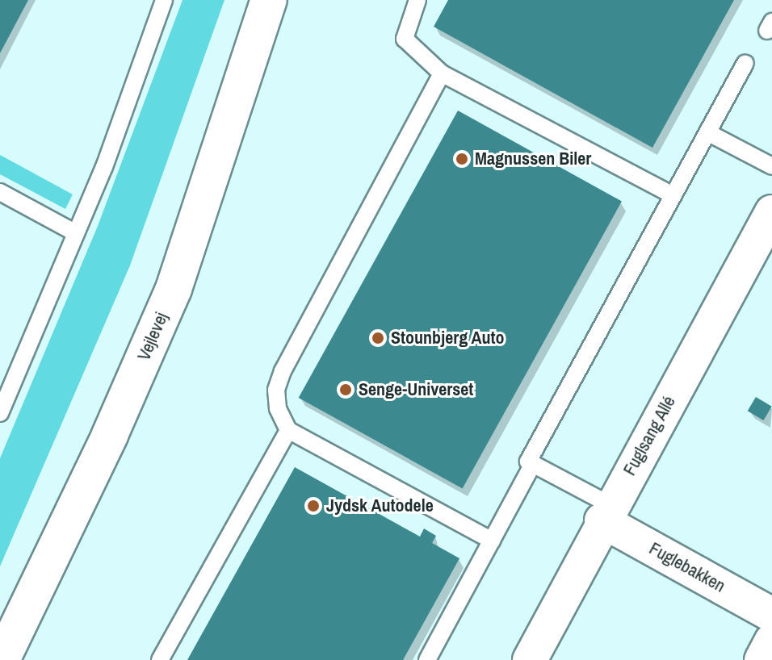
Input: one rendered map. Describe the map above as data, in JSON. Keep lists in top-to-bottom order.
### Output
{
  "streets": {
    "street": ["Vejlevej", "Fuglsang Allé", "Fuglebakken"]
  },
  "crossings": [
    ["Fuglsang Allé", "Fuglebakken"]
  ],
  "places": [
    "Magnussen Biler",
    "Stounbjerg Auto",
    "Senge-Universet",
    "Jydsk Autodele"
  ]
}
